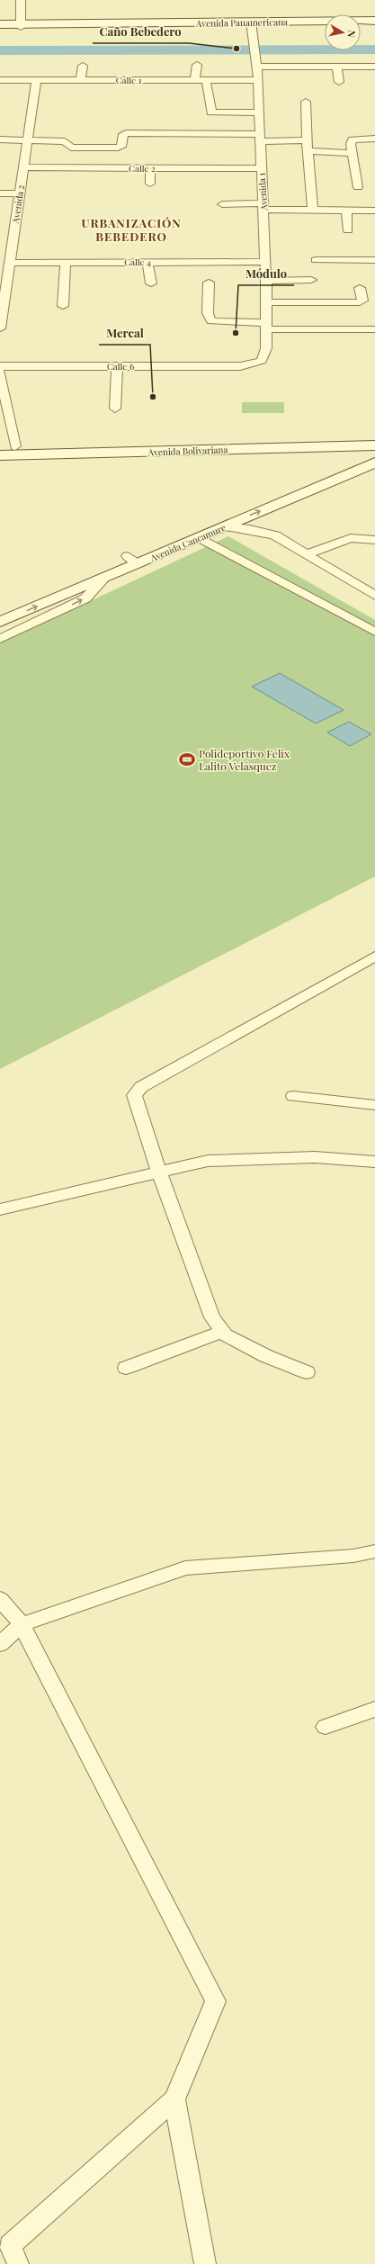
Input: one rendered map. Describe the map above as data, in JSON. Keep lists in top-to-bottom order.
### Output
{
  "streets": {
    "main road": ["Avenida Panamericana", "Avenida Bolivariana", "Avenida Cancamure"],
    "street": [
      "Calle 1",
      "Calle 2",
      "Avenida 1",
      "Avenida 2",
      "Calle 4",
      "Calle 6"
    ]
  },
  "crossings": [
    ["Avenida Panamericana", "Avenida 1"],
    ["Calle 1", "Avenida 1"],
    ["Calle 1", "Avenida 2"],
    ["Calle 2", "Avenida 1"],
    ["Calle 2", "Avenida 2"],
    ["Avenida 1", "Calle 4"],
    ["Avenida 1", "Calle 6"],
    ["Avenida 2", "Calle 4"]
  ],
  "districts": ["URBANIZACIÓN BEBEDERO"],
  "places": {
    "other": ["Caño Bebedero", "Módulo", "Mercal"],
    "sports": ["Polideportivo Félix Lalito Velásquez"]
  },
  "north": "right"
}
